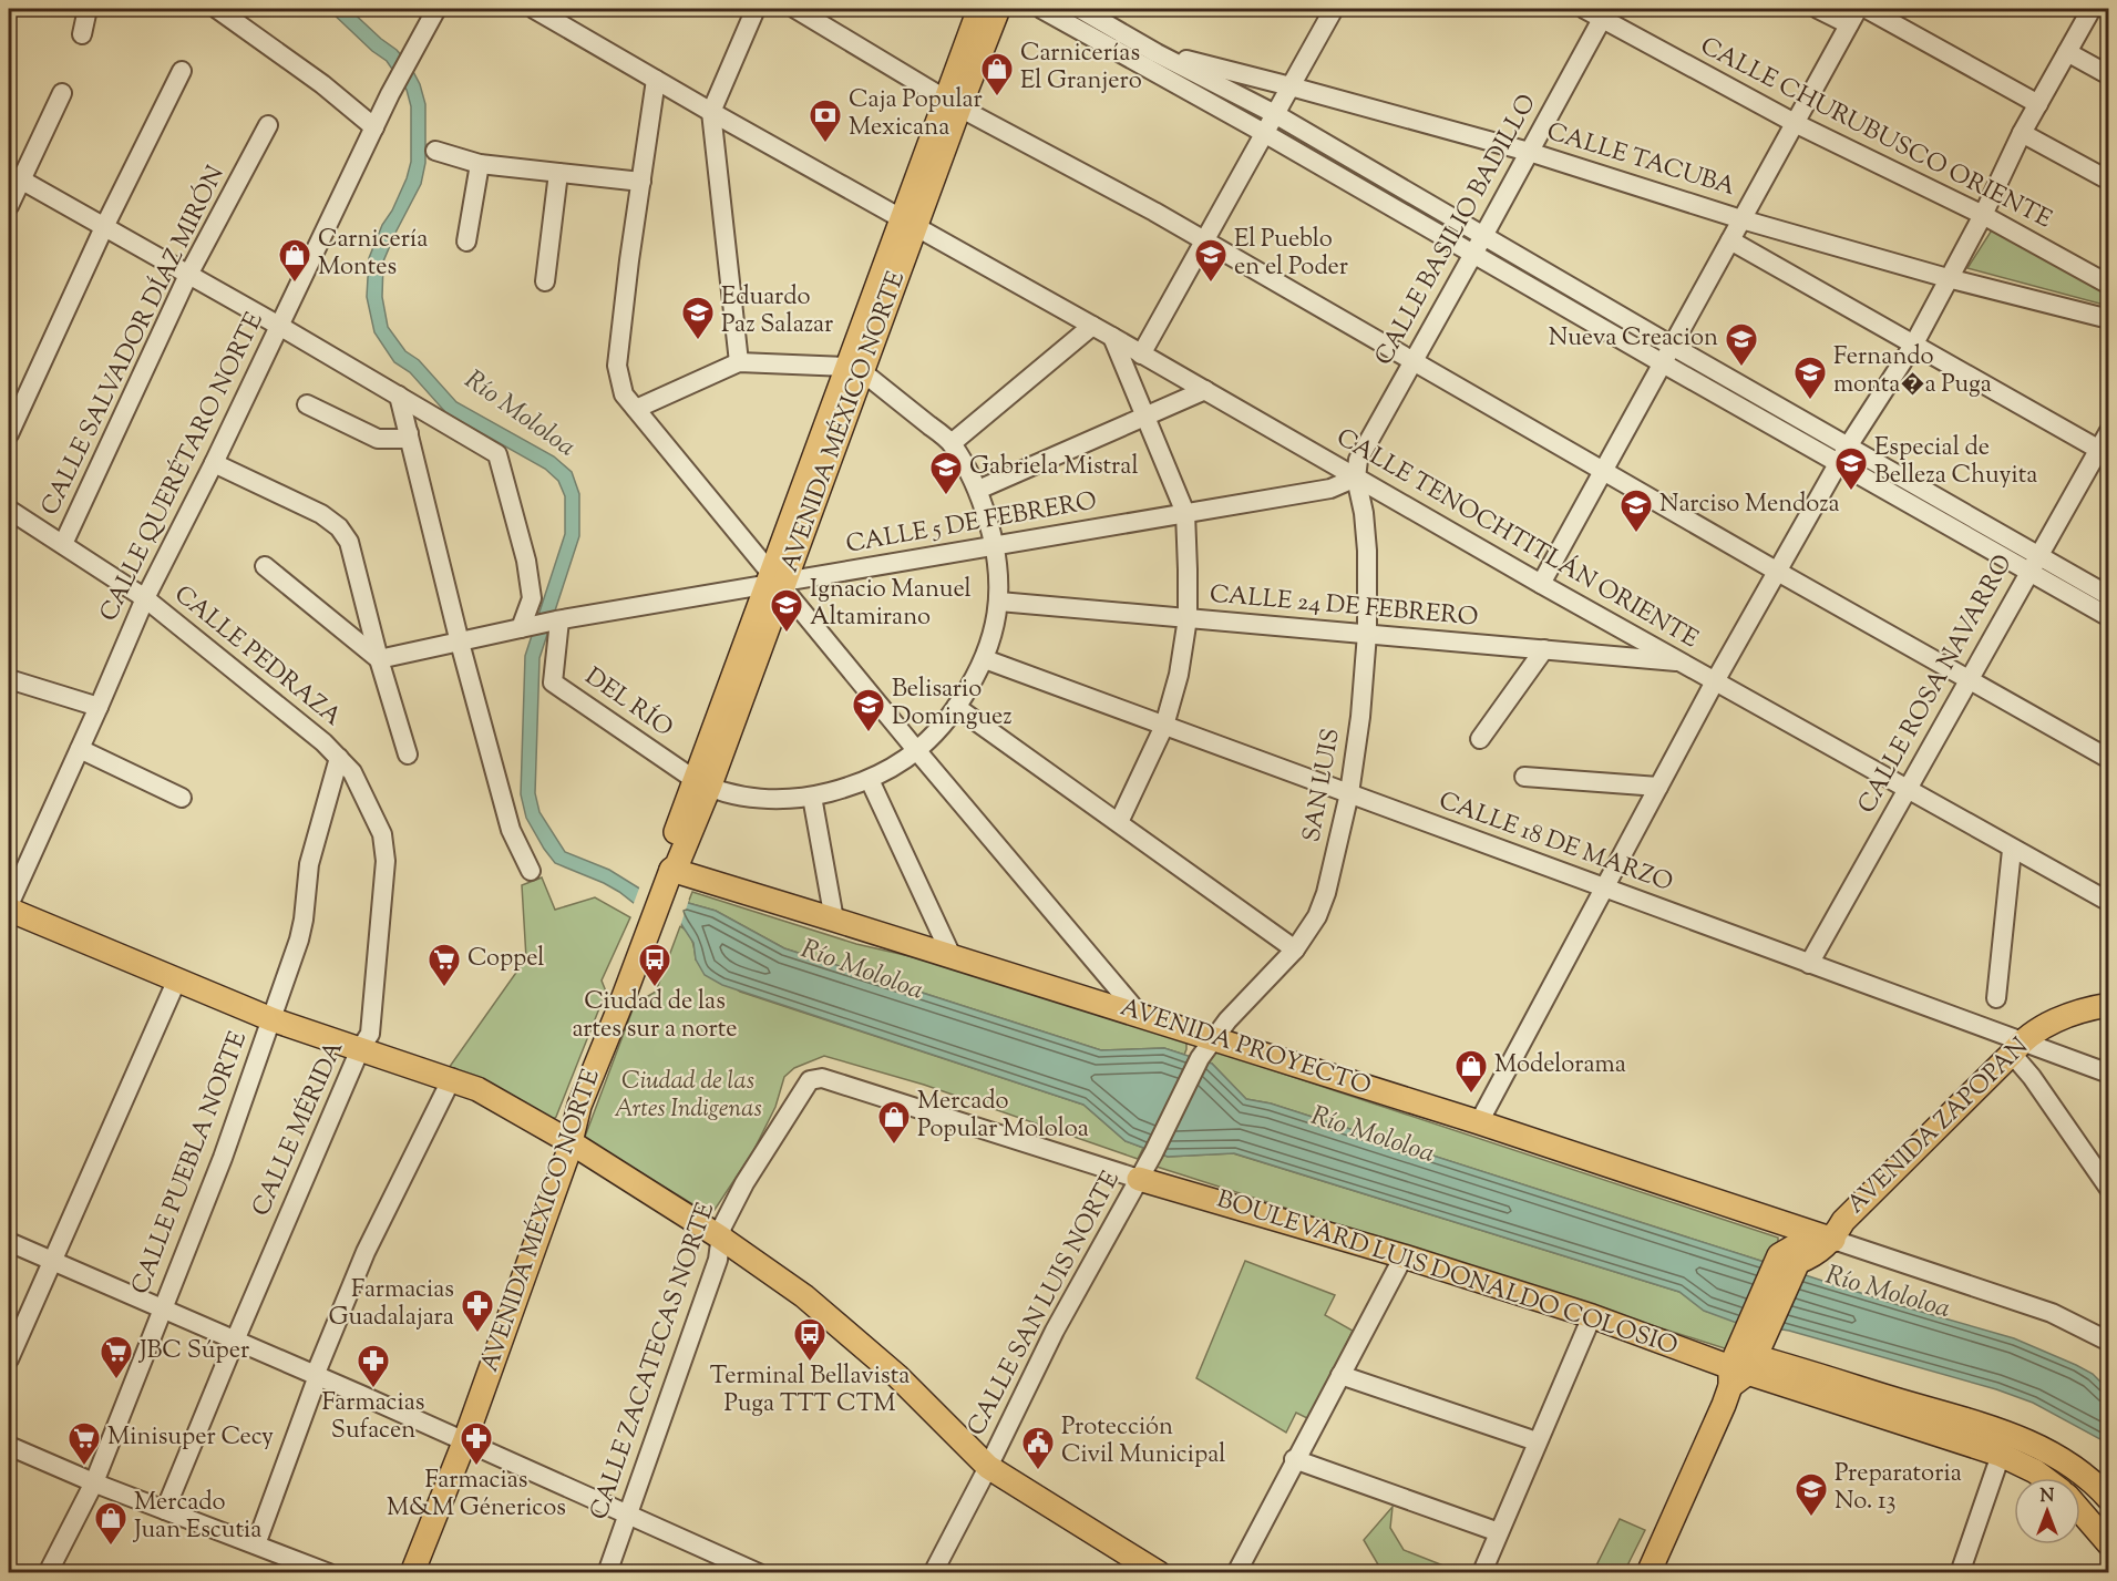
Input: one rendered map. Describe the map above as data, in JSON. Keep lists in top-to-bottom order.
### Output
{
  "streets": {
    "main road": [
      "AVENIDA MÉXICO NORTE",
      "AVENIDA PROYECTO",
      "AVENIDA ZAPOPAN",
      "BOULEVARD LUIS DONALDO COLOSIO"
    ],
    "street": [
      "CALLE CHURUBUSCO ORIENTE",
      "CALLE TACUBA",
      "CALLE BASILIO BADILLO",
      "CALLE SALVADOR DÍAZ MIRÓN",
      "CALLE QUERÉTARO NORTE",
      "CALLE 5 DE FEBRERO",
      "CALLE TENOCHTITLÁN ORIENTE",
      "CALLE 24 DE FEBRERO",
      "CALLE PEDRAZA",
      "CALLE ROSA NAVARRO",
      "DEL RÍO",
      "SAN LUIS",
      "CALLE 18 DE MARZO",
      "CALLE MÉRIDA",
      "CALLE PUEBLA NORTE",
      "CALLE SAN LUIS NORTE",
      "CALLE ZACATECAS NORTE"
    ]
  },
  "crossings": [
    ["CALLE CHURUBUSCO ORIENTE", "CALLE BASILIO BADILLO"],
    ["CALLE TACUBA", "CALLE BASILIO BADILLO"],
    ["CALLE BASILIO BADILLO", "CALLE 5 DE FEBRERO"],
    ["CALLE BASILIO BADILLO", "CALLE TENOCHTITLÁN ORIENTE"],
    ["CALLE BASILIO BADILLO", "SAN LUIS"],
    ["CALLE SALVADOR DÍAZ MIRÓN", "CALLE PEDRAZA"],
    ["AVENIDA MÉXICO NORTE", "CALLE 5 DE FEBRERO"],
    ["AVENIDA MÉXICO NORTE", "CALLE TENOCHTITLÁN ORIENTE"],
    ["AVENIDA MÉXICO NORTE", "DEL RÍO"],
    ["AVENIDA MÉXICO NORTE", "AVENIDA PROYECTO"],
    ["CALLE QUERÉTARO NORTE", "CALLE PEDRAZA"],
    ["CALLE 5 DE FEBRERO", "CALLE TENOCHTITLÁN ORIENTE"],
    ["CALLE 5 DE FEBRERO", "DEL RÍO"],
    ["CALLE 5 DE FEBRERO", "SAN LUIS"],
    ["CALLE TENOCHTITLÁN ORIENTE", "CALLE 24 DE FEBRERO"],
    ["CALLE TENOCHTITLÁN ORIENTE", "CALLE ROSA NAVARRO"],
    ["CALLE TENOCHTITLÁN ORIENTE", "SAN LUIS"],
    ["CALLE 24 DE FEBRERO", "SAN LUIS"],
    ["CALLE PEDRAZA", "CALLE MÉRIDA"],
    ["CALLE PEDRAZA", "CALLE PUEBLA NORTE"],
    ["CALLE ROSA NAVARRO", "CALLE 18 DE MARZO"],
    ["SAN LUIS", "CALLE 18 DE MARZO"],
    ["SAN LUIS", "AVENIDA PROYECTO"],
    ["SAN LUIS", "CALLE SAN LUIS NORTE"],
    ["CALLE 18 DE MARZO", "AVENIDA ZAPOPAN"],
    ["AVENIDA PROYECTO", "AVENIDA ZAPOPAN"],
    ["AVENIDA PROYECTO", "CALLE SAN LUIS NORTE"],
    ["AVENIDA ZAPOPAN", "BOULEVARD LUIS DONALDO COLOSIO"],
    ["CALLE MÉRIDA", "CALLE PUEBLA NORTE"],
    ["BOULEVARD LUIS DONALDO COLOSIO", "CALLE SAN LUIS NORTE"],
    ["BOULEVARD LUIS DONALDO COLOSIO", "CALLE ZACATECAS NORTE"]
  ],
  "water": ["Río Mololoa"],
  "parks": ["Ciudad de las Artes Indigenas"],
  "places": {
    "shop": [
      "Carnicerías El Granjero",
      "Carnicería Montes",
      "Modelorama",
      "Mercado Popular Mololoa",
      "Mercado Juan Escutia"
    ],
    "bank": ["Caja Popular Mexicana"],
    "school or university": [
      "El Pueblo en el Poder",
      "Eduardo Paz Salazar",
      "Nueva Creacion",
      "Fernando monta�a Puga",
      "Especial de Belleza Chuyita",
      "Gabriela Mistral",
      "Narciso Mendoza",
      "Ignacio Manuel Altamirano",
      "Belisario Dominguez",
      "Preparatoria No. 13"
    ],
    "supermarket": ["Coppel", "JBC Súper", "Minisuper Cecy"],
    "bus stop": ["Ciudad de las artes sur a norte", "Terminal Bellavista Puga TTT CTM"],
    "pharmacy": ["Farmacias Guadalajara", "Farmacias Sufacen", "Farmacias M&M Génericos"],
    "public building": ["Protección Civil Municipal"]
  },
  "north": "top"
}
